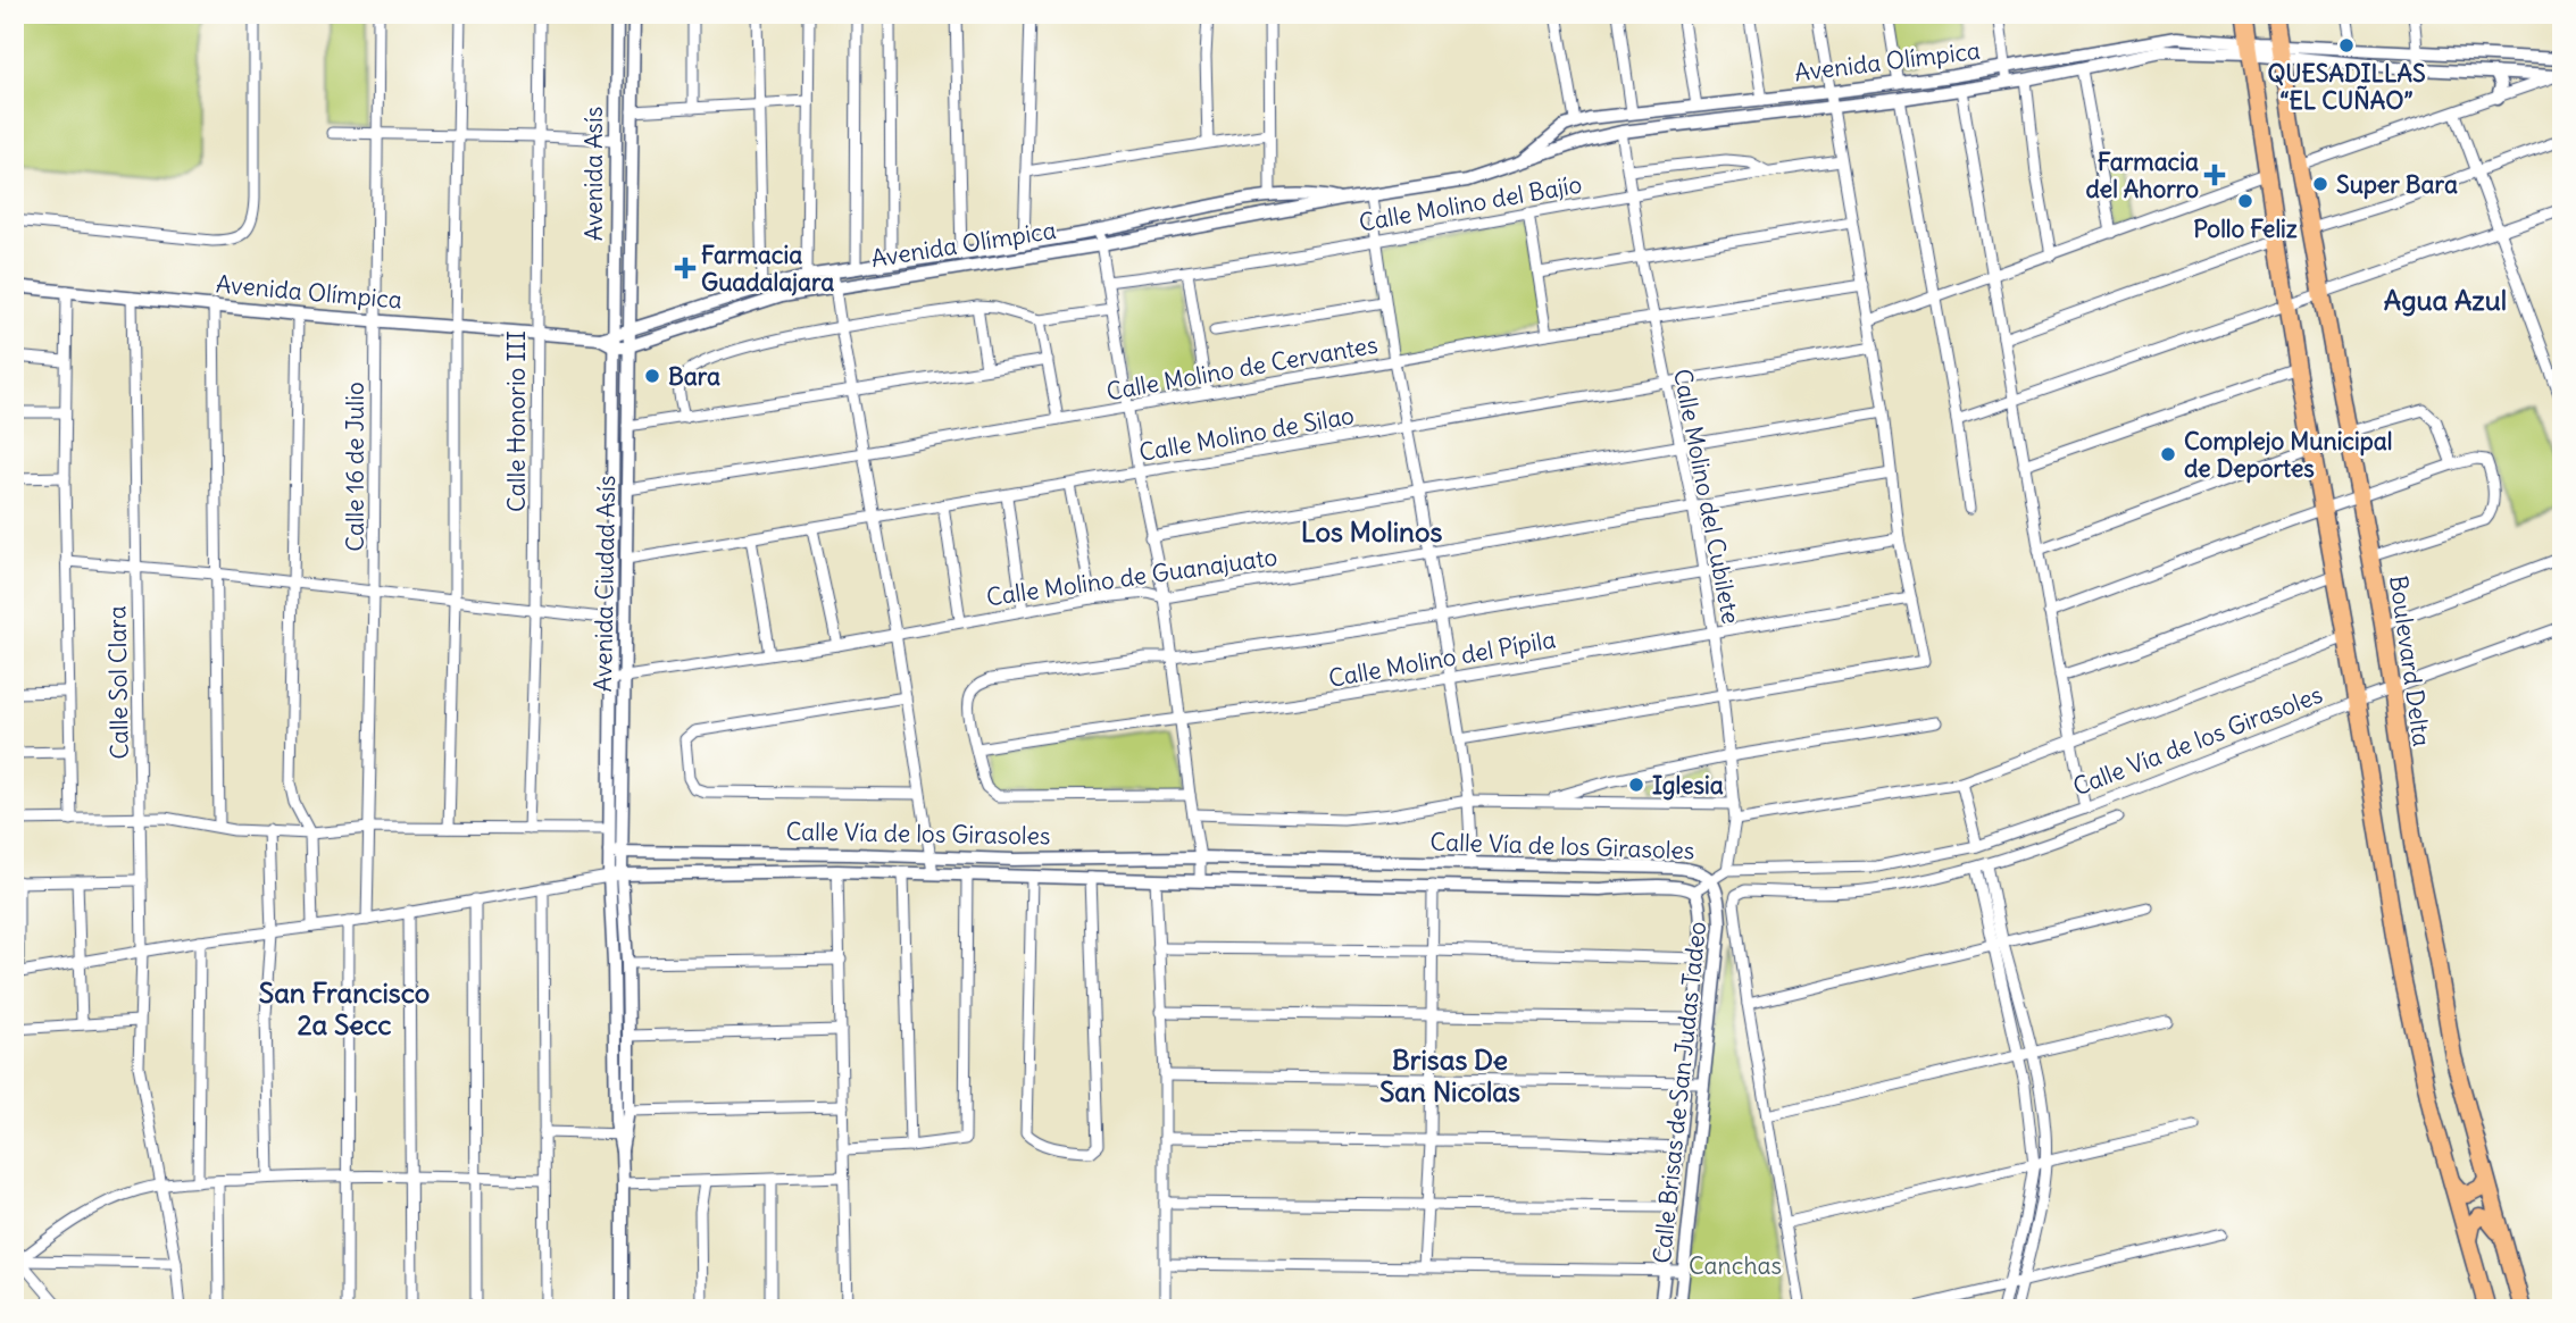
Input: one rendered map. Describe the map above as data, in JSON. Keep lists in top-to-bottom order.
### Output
{
  "streets": {
    "main road": ["Boulevard Delta"],
    "street": [
      "Avenida Olímpica",
      "Avenida Asís",
      "Calle Molino del Bajío",
      "Calle Molino de Cervantes",
      "Calle Honorio III",
      "Calle Molino de Silao",
      "Calle 16 de Julio",
      "Calle Molino del Cubilete",
      "Calle Molino de Guanajuato",
      "Avenida Ciudad Asís",
      "Calle Molino del Pípila",
      "Calle Sol Clara",
      "Calle Vía de los Girasoles",
      "Calle Brisas de San Judas Tadeo"
    ]
  },
  "crossings": [
    ["Avenida Olímpica", "Avenida Asís"],
    ["Avenida Olímpica", "Calle Honorio III"],
    ["Avenida Olímpica", "Calle 16 de Julio"],
    ["Avenida Olímpica", "Calle Molino del Cubilete"],
    ["Avenida Olímpica", "Avenida Ciudad Asís"],
    ["Avenida Olímpica", "Boulevard Delta"],
    ["Avenida Olímpica", "Calle Sol Clara"],
    ["Avenida Asís", "Avenida Ciudad Asís"],
    ["Calle Molino del Bajío", "Calle Molino del Cubilete"],
    ["Calle Molino de Cervantes", "Calle Molino del Cubilete"],
    ["Calle Molino de Cervantes", "Avenida Ciudad Asís"],
    ["Calle Molino de Silao", "Calle Molino del Cubilete"],
    ["Calle Molino de Silao", "Avenida Ciudad Asís"],
    ["Calle Molino del Cubilete", "Calle Molino de Guanajuato"],
    ["Calle Molino del Cubilete", "Calle Molino del Pípila"],
    ["Calle Molino del Cubilete", "Calle Vía de los Girasoles"],
    ["Calle Molino de Guanajuato", "Avenida Ciudad Asís"],
    ["Avenida Ciudad Asís", "Calle Vía de los Girasoles"],
    ["Boulevard Delta", "Calle Vía de los Girasoles"],
    ["Calle Vía de los Girasoles", "Calle Brisas de San Judas Tadeo"]
  ],
  "districts": [
    "Agua Azul",
    "Los Molinos",
    "San Francisco 2a Secc",
    "Brisas De San Nicolas"
  ],
  "parks": ["Canchas"],
  "places": {
    "other": [
      "QUESADILLAS “EL CUÑAO”",
      "Super Bara",
      "Pollo Feliz",
      "Bara",
      "Complejo Municipal de Deportes",
      "Iglesia"
    ],
    "health": ["Farmacia del Ahorro", "Farmacia Guadalajara"]
  }
}
